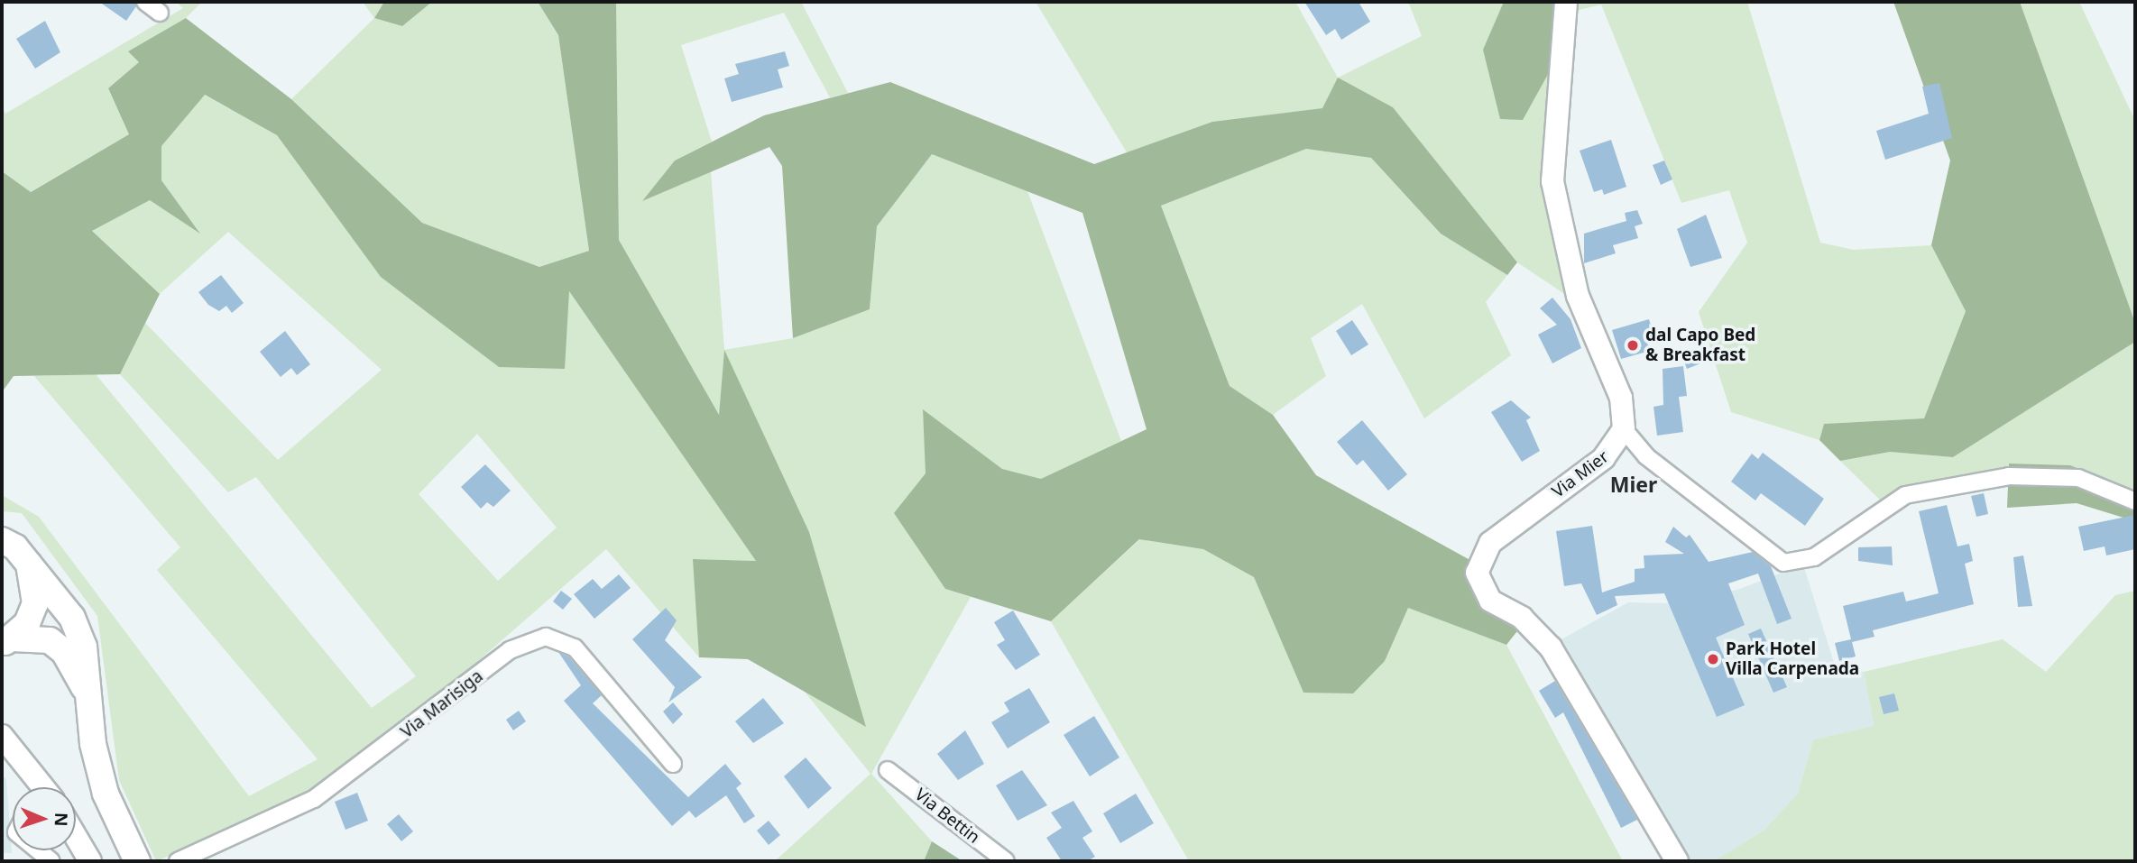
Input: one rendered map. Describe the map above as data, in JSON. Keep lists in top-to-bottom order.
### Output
{
  "streets": {
    "street": ["Via Mier", "Via Marisiga", "Via Bettin"]
  },
  "districts": ["Mier"],
  "places": ["dal Capo Bed & Breakfast", "Park Hotel Villa Carpenada"],
  "north": "right"
}
